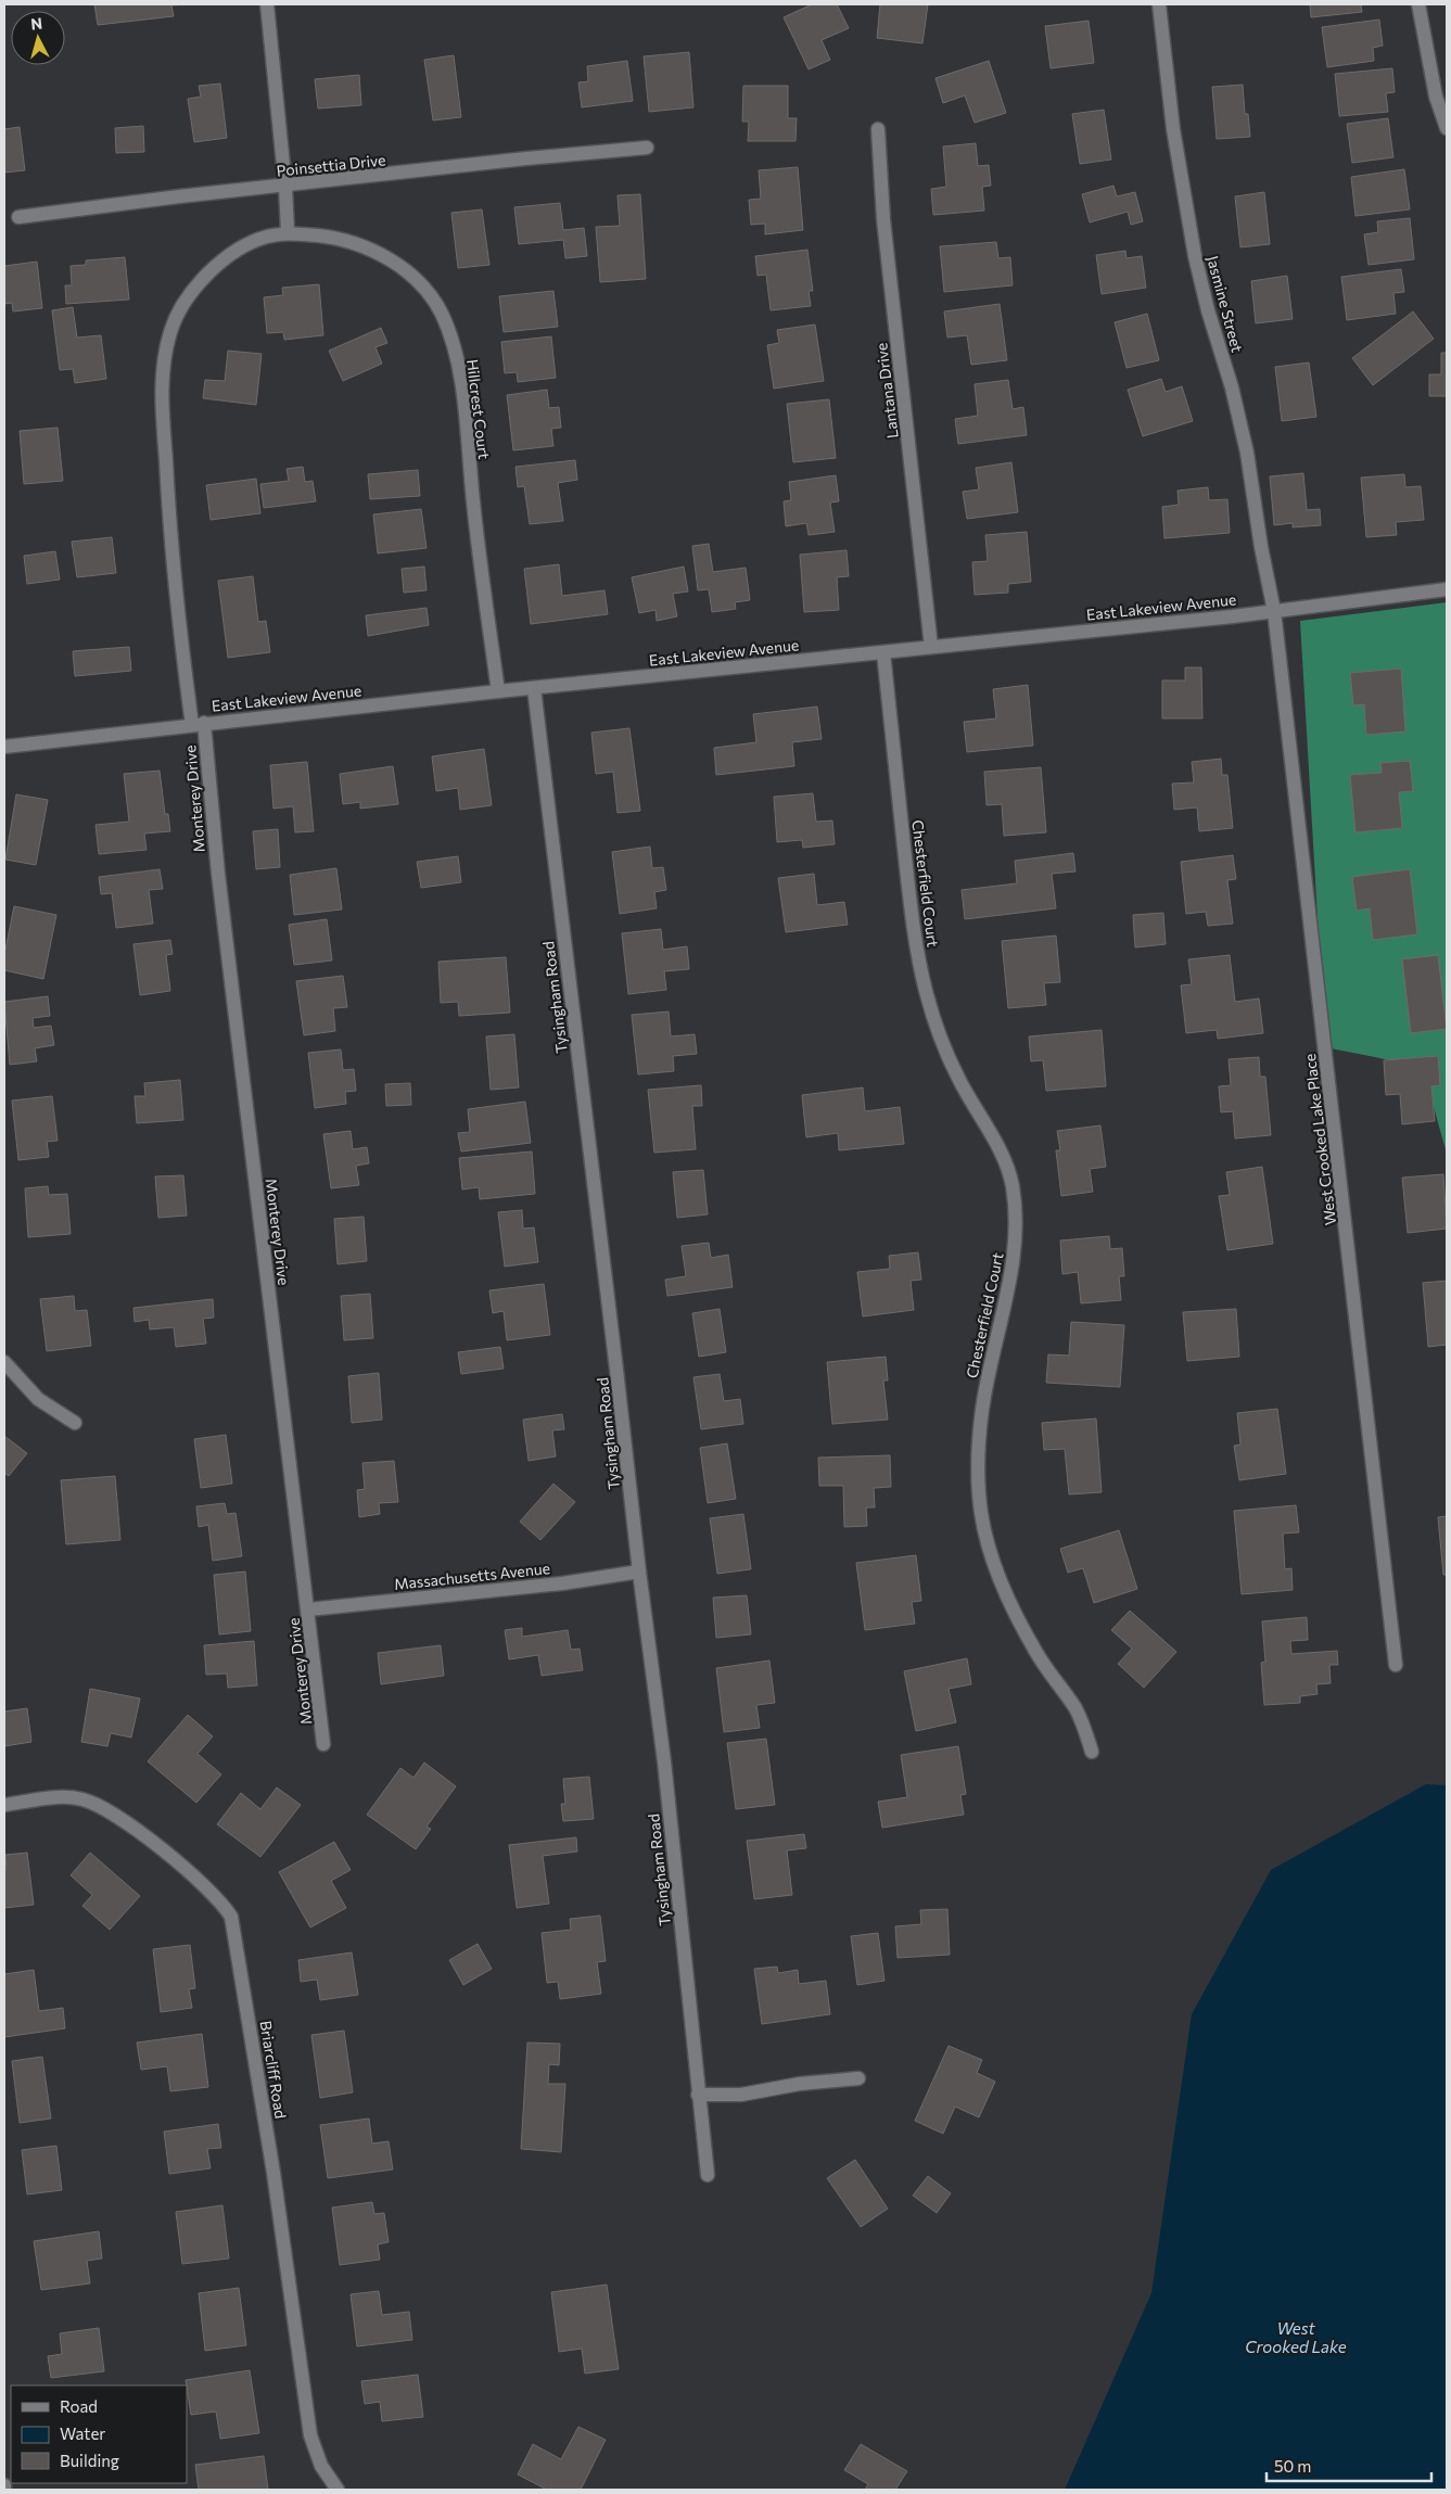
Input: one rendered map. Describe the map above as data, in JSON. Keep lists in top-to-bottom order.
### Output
{
  "streets": {
    "street": [
      "Poinsettia Drive",
      "Jasmine Street",
      "Lantana Drive",
      "Hillcrest Court",
      "East Lakeview Avenue",
      "Monterey Drive",
      "Chesterfield Court",
      "Tysingham Road",
      "West Crooked Lake Place",
      "Massachusetts Avenue",
      "Briarcliff Road"
    ]
  },
  "crossings": [
    ["Jasmine Street", "East Lakeview Avenue"],
    ["Jasmine Street", "West Crooked Lake Place"],
    ["Lantana Drive", "East Lakeview Avenue"],
    ["Hillcrest Court", "East Lakeview Avenue"],
    ["Hillcrest Court", "Monterey Drive"],
    ["East Lakeview Avenue", "Monterey Drive"],
    ["East Lakeview Avenue", "Chesterfield Court"],
    ["East Lakeview Avenue", "Tysingham Road"],
    ["East Lakeview Avenue", "West Crooked Lake Place"],
    ["Monterey Drive", "Massachusetts Avenue"],
    ["Tysingham Road", "Massachusetts Avenue"]
  ],
  "water": ["West Crooked Lake"],
  "legend": ["Road", "Water", "Building"],
  "scale_bar": "50 m",
  "north": "top"
}
